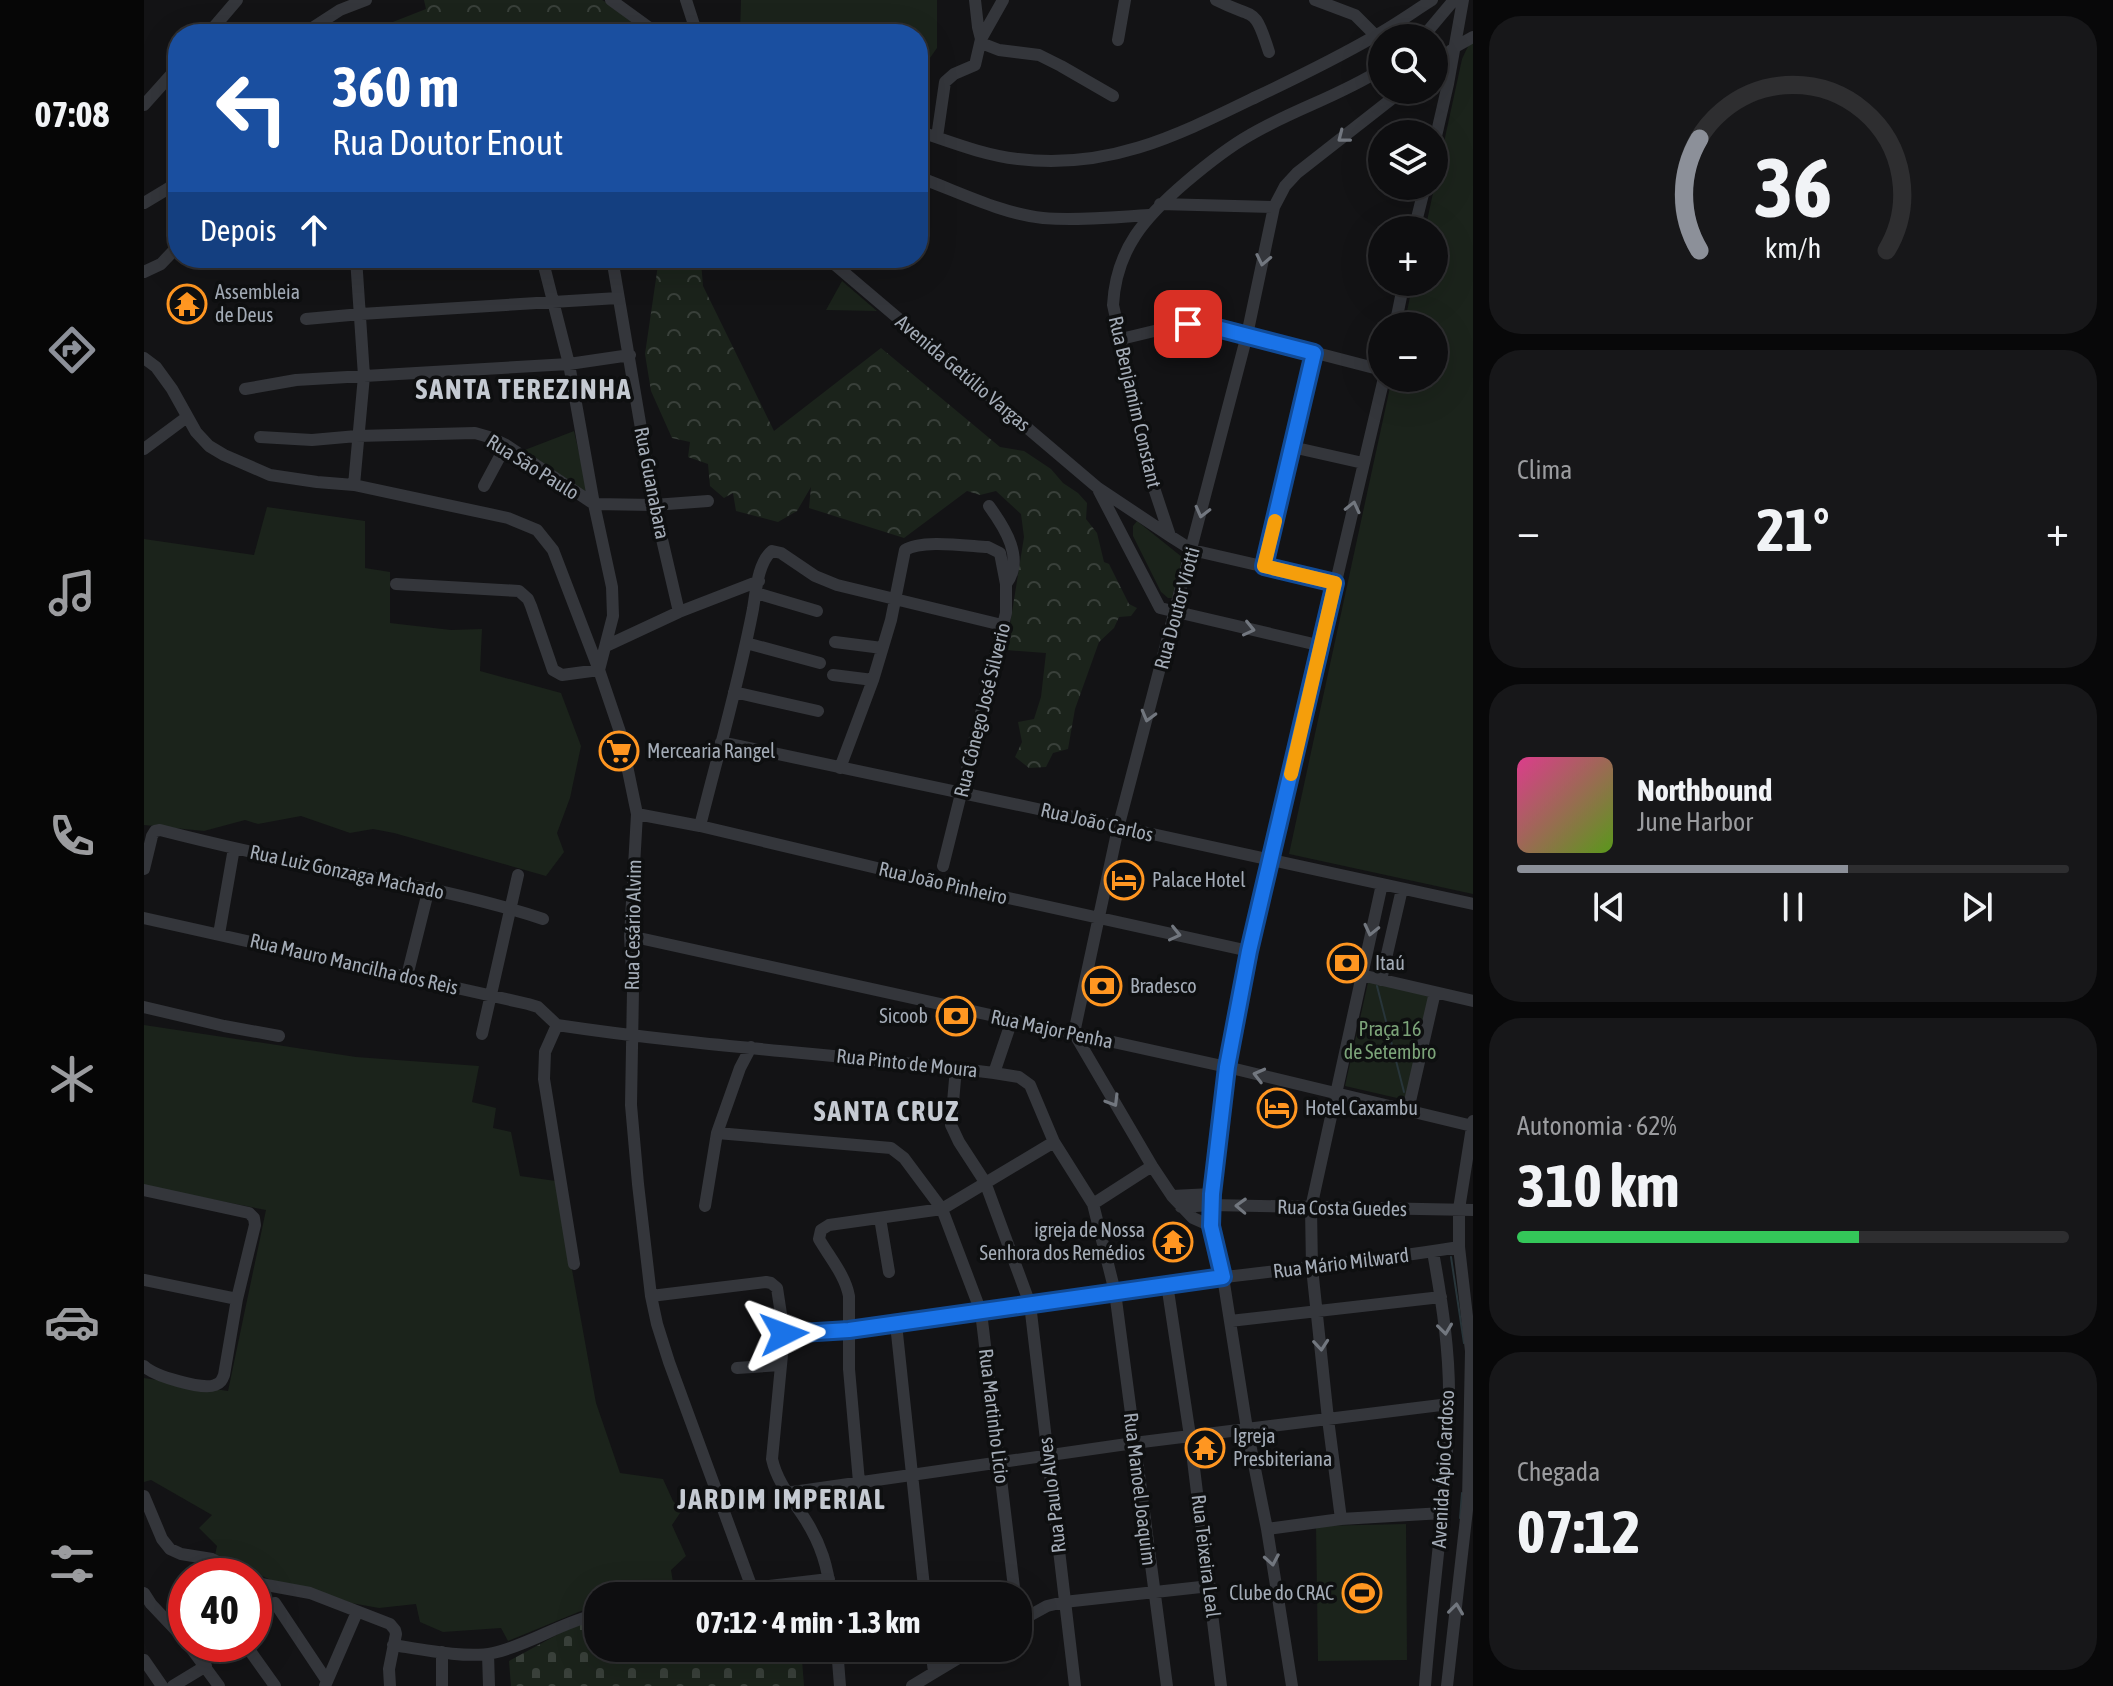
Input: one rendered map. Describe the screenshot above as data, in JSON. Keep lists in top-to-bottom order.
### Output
{
  "streets": {
    "street": [
      "Avenida Getúlio Vargas",
      "Rua Benjamim Constant",
      "Rua São Paulo",
      "Rua Guanabara",
      "Rua Doutor Viotti",
      "Rua Cônego José Silverio",
      "Rua João Carlos",
      "Rua Luiz Gonzaga Machado",
      "Rua João Pinheiro",
      "Rua Cesário Alvim",
      "Rua Mauro Mancilha dos Reis",
      "Rua Major Penha",
      "Rua Pinto de Moura",
      "Rua Costa Guedes",
      "Rua Mário Milward",
      "Rua Martinho Licio",
      "Avenida Ápio Cardoso",
      "Rua Manoel Joaquim",
      "Rua Paulo Alves",
      "Rua Teixeira Leal"
    ]
  },
  "crossings": [
    ["Avenida Getúlio Vargas", "Rua Benjamim Constant"],
    ["Avenida Getúlio Vargas", "Rua Doutor Viotti"],
    ["Rua São Paulo", "Rua Guanabara"],
    ["Rua Doutor Viotti", "Rua João Carlos"],
    ["Rua Doutor Viotti", "Rua João Pinheiro"],
    ["Rua Doutor Viotti", "Rua Major Penha"],
    ["Rua Cônego José Silverio", "Rua João Carlos"],
    ["Rua João Pinheiro", "Rua Cesário Alvim"],
    ["Rua Cesário Alvim", "Rua Major Penha"],
    ["Rua Cesário Alvim", "Rua Pinto de Moura"],
    ["Rua Mauro Mancilha dos Reis", "Rua Pinto de Moura"],
    ["Rua Major Penha", "Avenida Ápio Cardoso"],
    ["Rua Pinto de Moura", "Rua Mário Milward"],
    ["Rua Pinto de Moura", "Rua Manoel Joaquim"],
    ["Rua Pinto de Moura", "Rua Paulo Alves"],
    ["Rua Costa Guedes", "Avenida Ápio Cardoso"],
    ["Rua Mário Milward", "Rua Martinho Licio"],
    ["Rua Mário Milward", "Avenida Ápio Cardoso"],
    ["Rua Mário Milward", "Rua Manoel Joaquim"],
    ["Rua Mário Milward", "Rua Paulo Alves"],
    ["Rua Mário Milward", "Rua Teixeira Leal"]
  ],
  "one_way": ["Rua Costa Guedes"],
  "districts": ["SANTA TEREZINHA", "SANTA CRUZ", "JARDIM IMPERIAL"],
  "parks": ["Praça 16 de Setembro"],
  "places": {
    "temple": ["Assembleia de Deus", "igreja de Nossa Senhora dos Remédios", "Igreja Presbiteriana"],
    "supermarket": ["Mercearia Rangel"],
    "hotel": ["Palace Hotel", "Hotel Caxambu"],
    "bank": ["Itaú", "Bradesco", "Sicoob"],
    "sports": ["Clube do CRAC"]
  },
  "page": {
    "tabs": "07:08",
    "map_buttons": ["+", "−"],
    "turn": ["360 m", "Rua Doutor Enout"],
    "then": "Depois",
    "tile": [
      "Clima",
      ["Autonomia · 62%", "310 km"],
      ["Chegada", "07:12"]
    ],
    "heat": ["−", "21°", "+"],
    "song": ["Northbound", "June Harbor"],
    "limit": "40",
    "trip": "07:12 · 4 min · 1.3 km",
    "gauge": ["36", "km/h"]
  }
}
